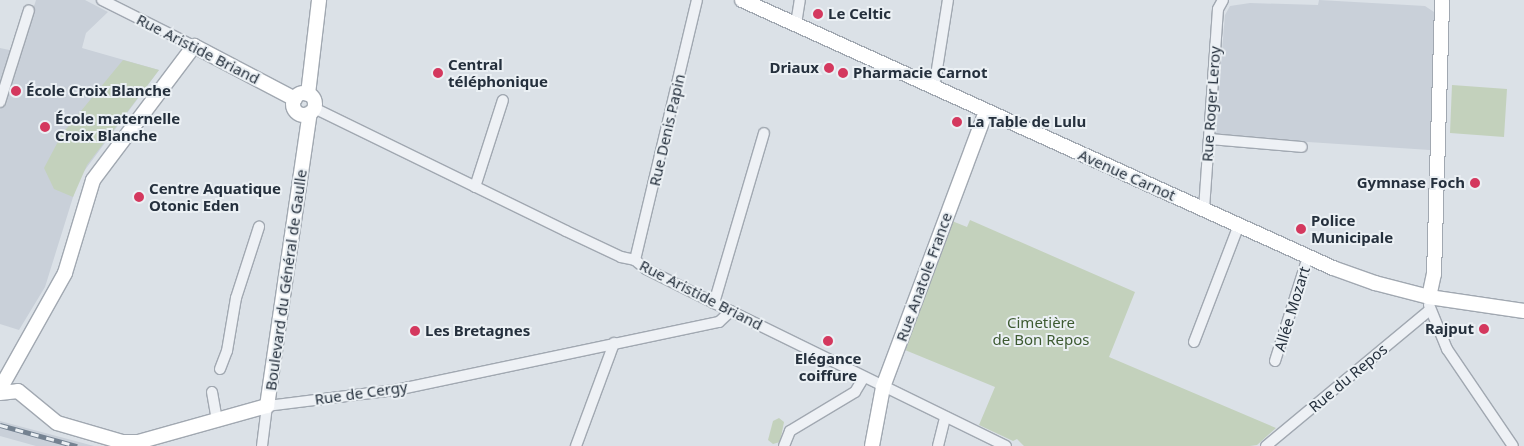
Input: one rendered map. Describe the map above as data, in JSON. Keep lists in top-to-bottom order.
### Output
{
  "streets": {
    "street": [
      "Rue Aristide Briand",
      "Rue Roger Leroy",
      "Rue Denis Papin",
      "Avenue Carnot",
      "Rue Anatole France",
      "Boulevard du Général de Gaulle",
      "Allée Mozart",
      "Rue du Repos",
      "Rue de Cergy"
    ]
  },
  "crossings": [
    ["Rue Aristide Briand", "Rue Denis Papin"],
    ["Rue Aristide Briand", "Rue Anatole France"],
    ["Rue Aristide Briand", "Boulevard du Général de Gaulle"],
    ["Rue Aristide Briand", "Rue de Cergy"],
    ["Rue Roger Leroy", "Avenue Carnot"],
    ["Avenue Carnot", "Rue Anatole France"],
    ["Avenue Carnot", "Allée Mozart"],
    ["Avenue Carnot", "Rue du Repos"],
    ["Boulevard du Général de Gaulle", "Rue de Cergy"]
  ],
  "parks": ["Cimetière de Bon Repos"],
  "places": [
    "Le Celtic",
    "Driaux",
    "Central téléphonique",
    "Pharmacie Carnot",
    "École Croix Blanche",
    "La Table de Lulu",
    "École maternelle Croix Blanche",
    "Gymnase Foch",
    "Centre Aquatique Otonic Eden",
    "Police Municipale",
    "Rajput",
    "Les Bretagnes",
    "Elégance coiffure"
  ]
}
